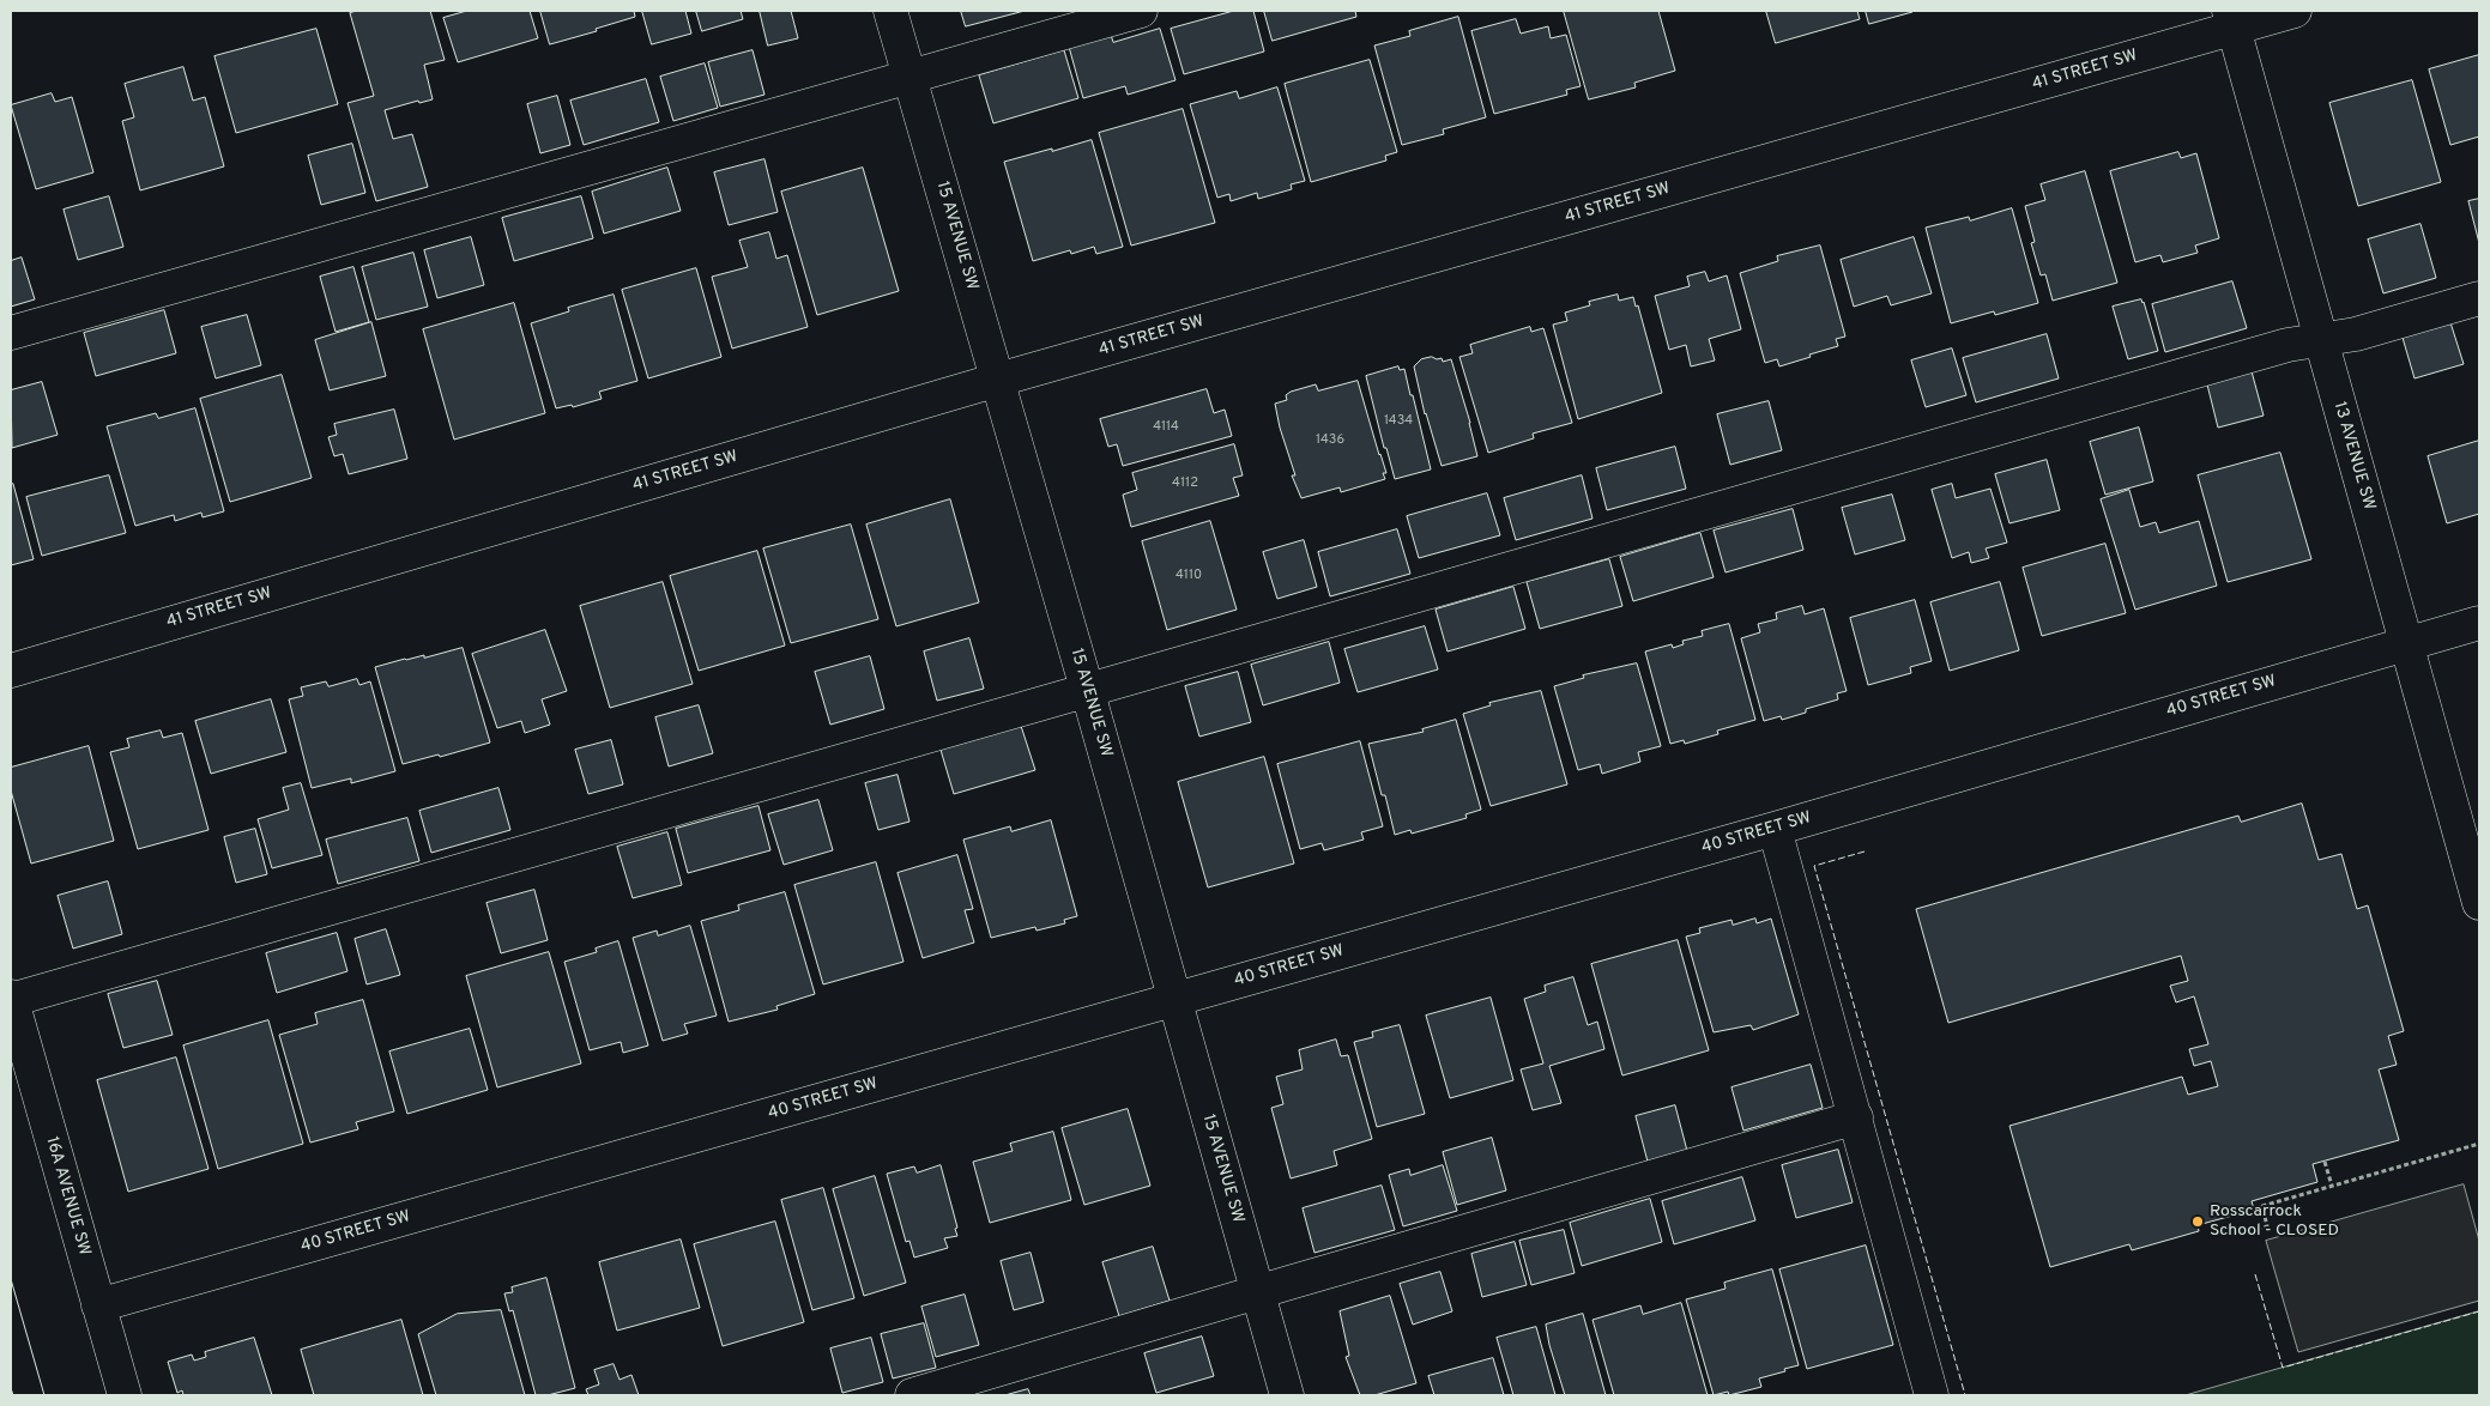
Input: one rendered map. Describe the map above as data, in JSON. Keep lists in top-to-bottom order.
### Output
{
  "streets": {
    "street": [
      "41 STREET SW",
      "15 AVENUE SW",
      "13 AVENUE SW",
      "40 STREET SW",
      "16A AVENUE SW"
    ]
  },
  "crossings": [
    ["41 STREET SW", "15 AVENUE SW"],
    ["41 STREET SW", "13 AVENUE SW"],
    ["15 AVENUE SW", "40 STREET SW"],
    ["13 AVENUE SW", "40 STREET SW"],
    ["40 STREET SW", "16A AVENUE SW"]
  ],
  "places": ["Rosscarrock School - CLOSED"],
  "house_numbers": [
    "1434",
    "4114",
    "1436",
    "4112",
    "4110"
  ]
}
